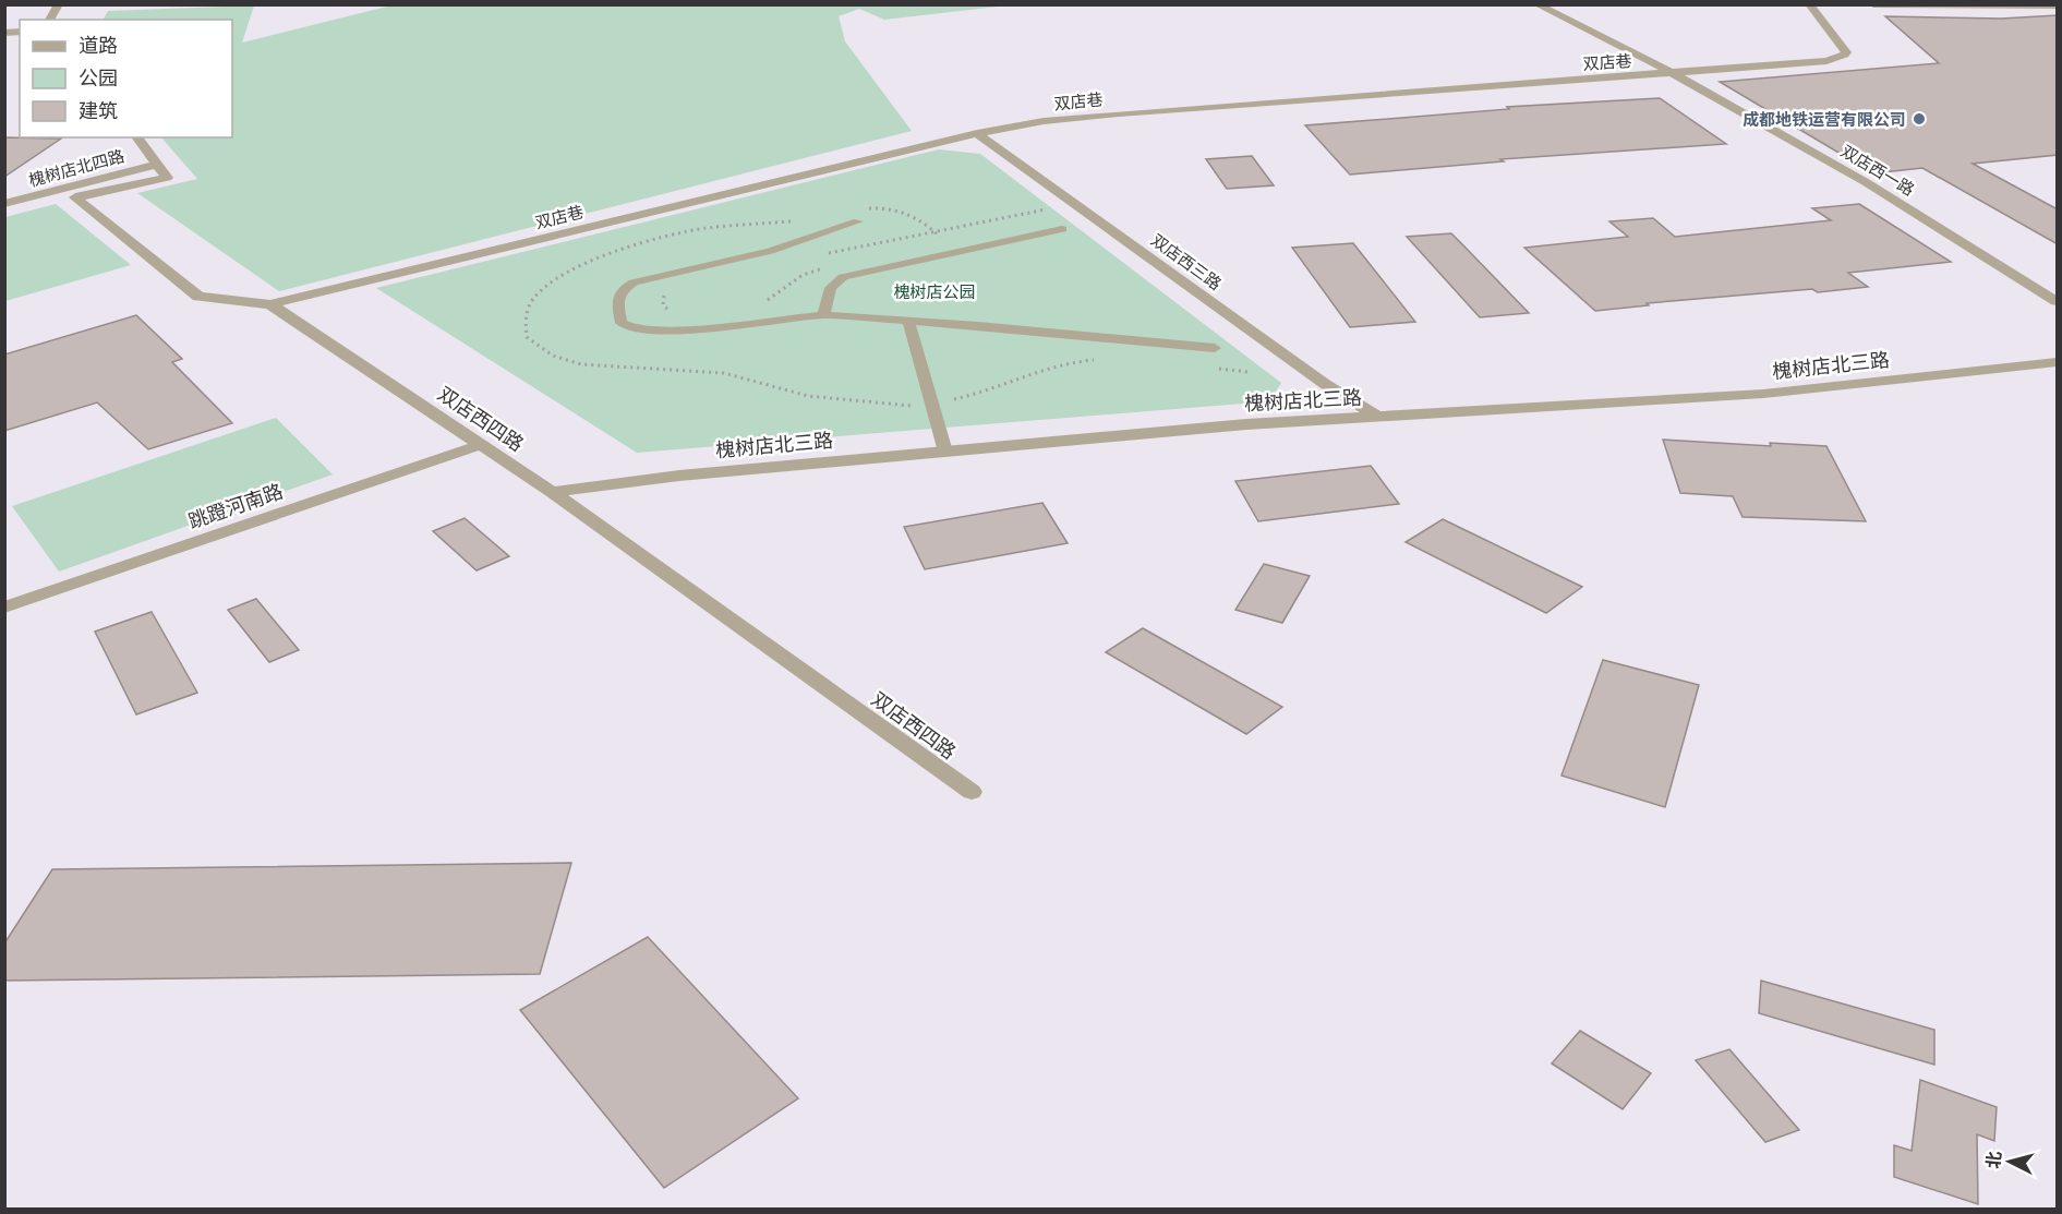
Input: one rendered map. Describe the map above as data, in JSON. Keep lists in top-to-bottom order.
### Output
{
  "streets": {
    "street": [
      "双店巷",
      "槐树店北四路",
      "双店西一路",
      "双店西三路",
      "槐树店北三路",
      "双店西四路",
      "跳蹬河南路"
    ]
  },
  "crossings": [
    ["双店巷", "双店西一路"],
    ["双店巷", "双店西三路"],
    ["双店巷", "双店西四路"],
    ["槐树店北四路", "双店西四路"],
    ["双店西三路", "槐树店北三路"],
    ["槐树店北三路", "双店西四路"],
    ["双店西四路", "跳蹬河南路"]
  ],
  "parks": ["槐树店公园"],
  "places": ["成都地铁运营有限公司"],
  "legend": ["道路", "公园", "建筑"],
  "north": "left"
}
